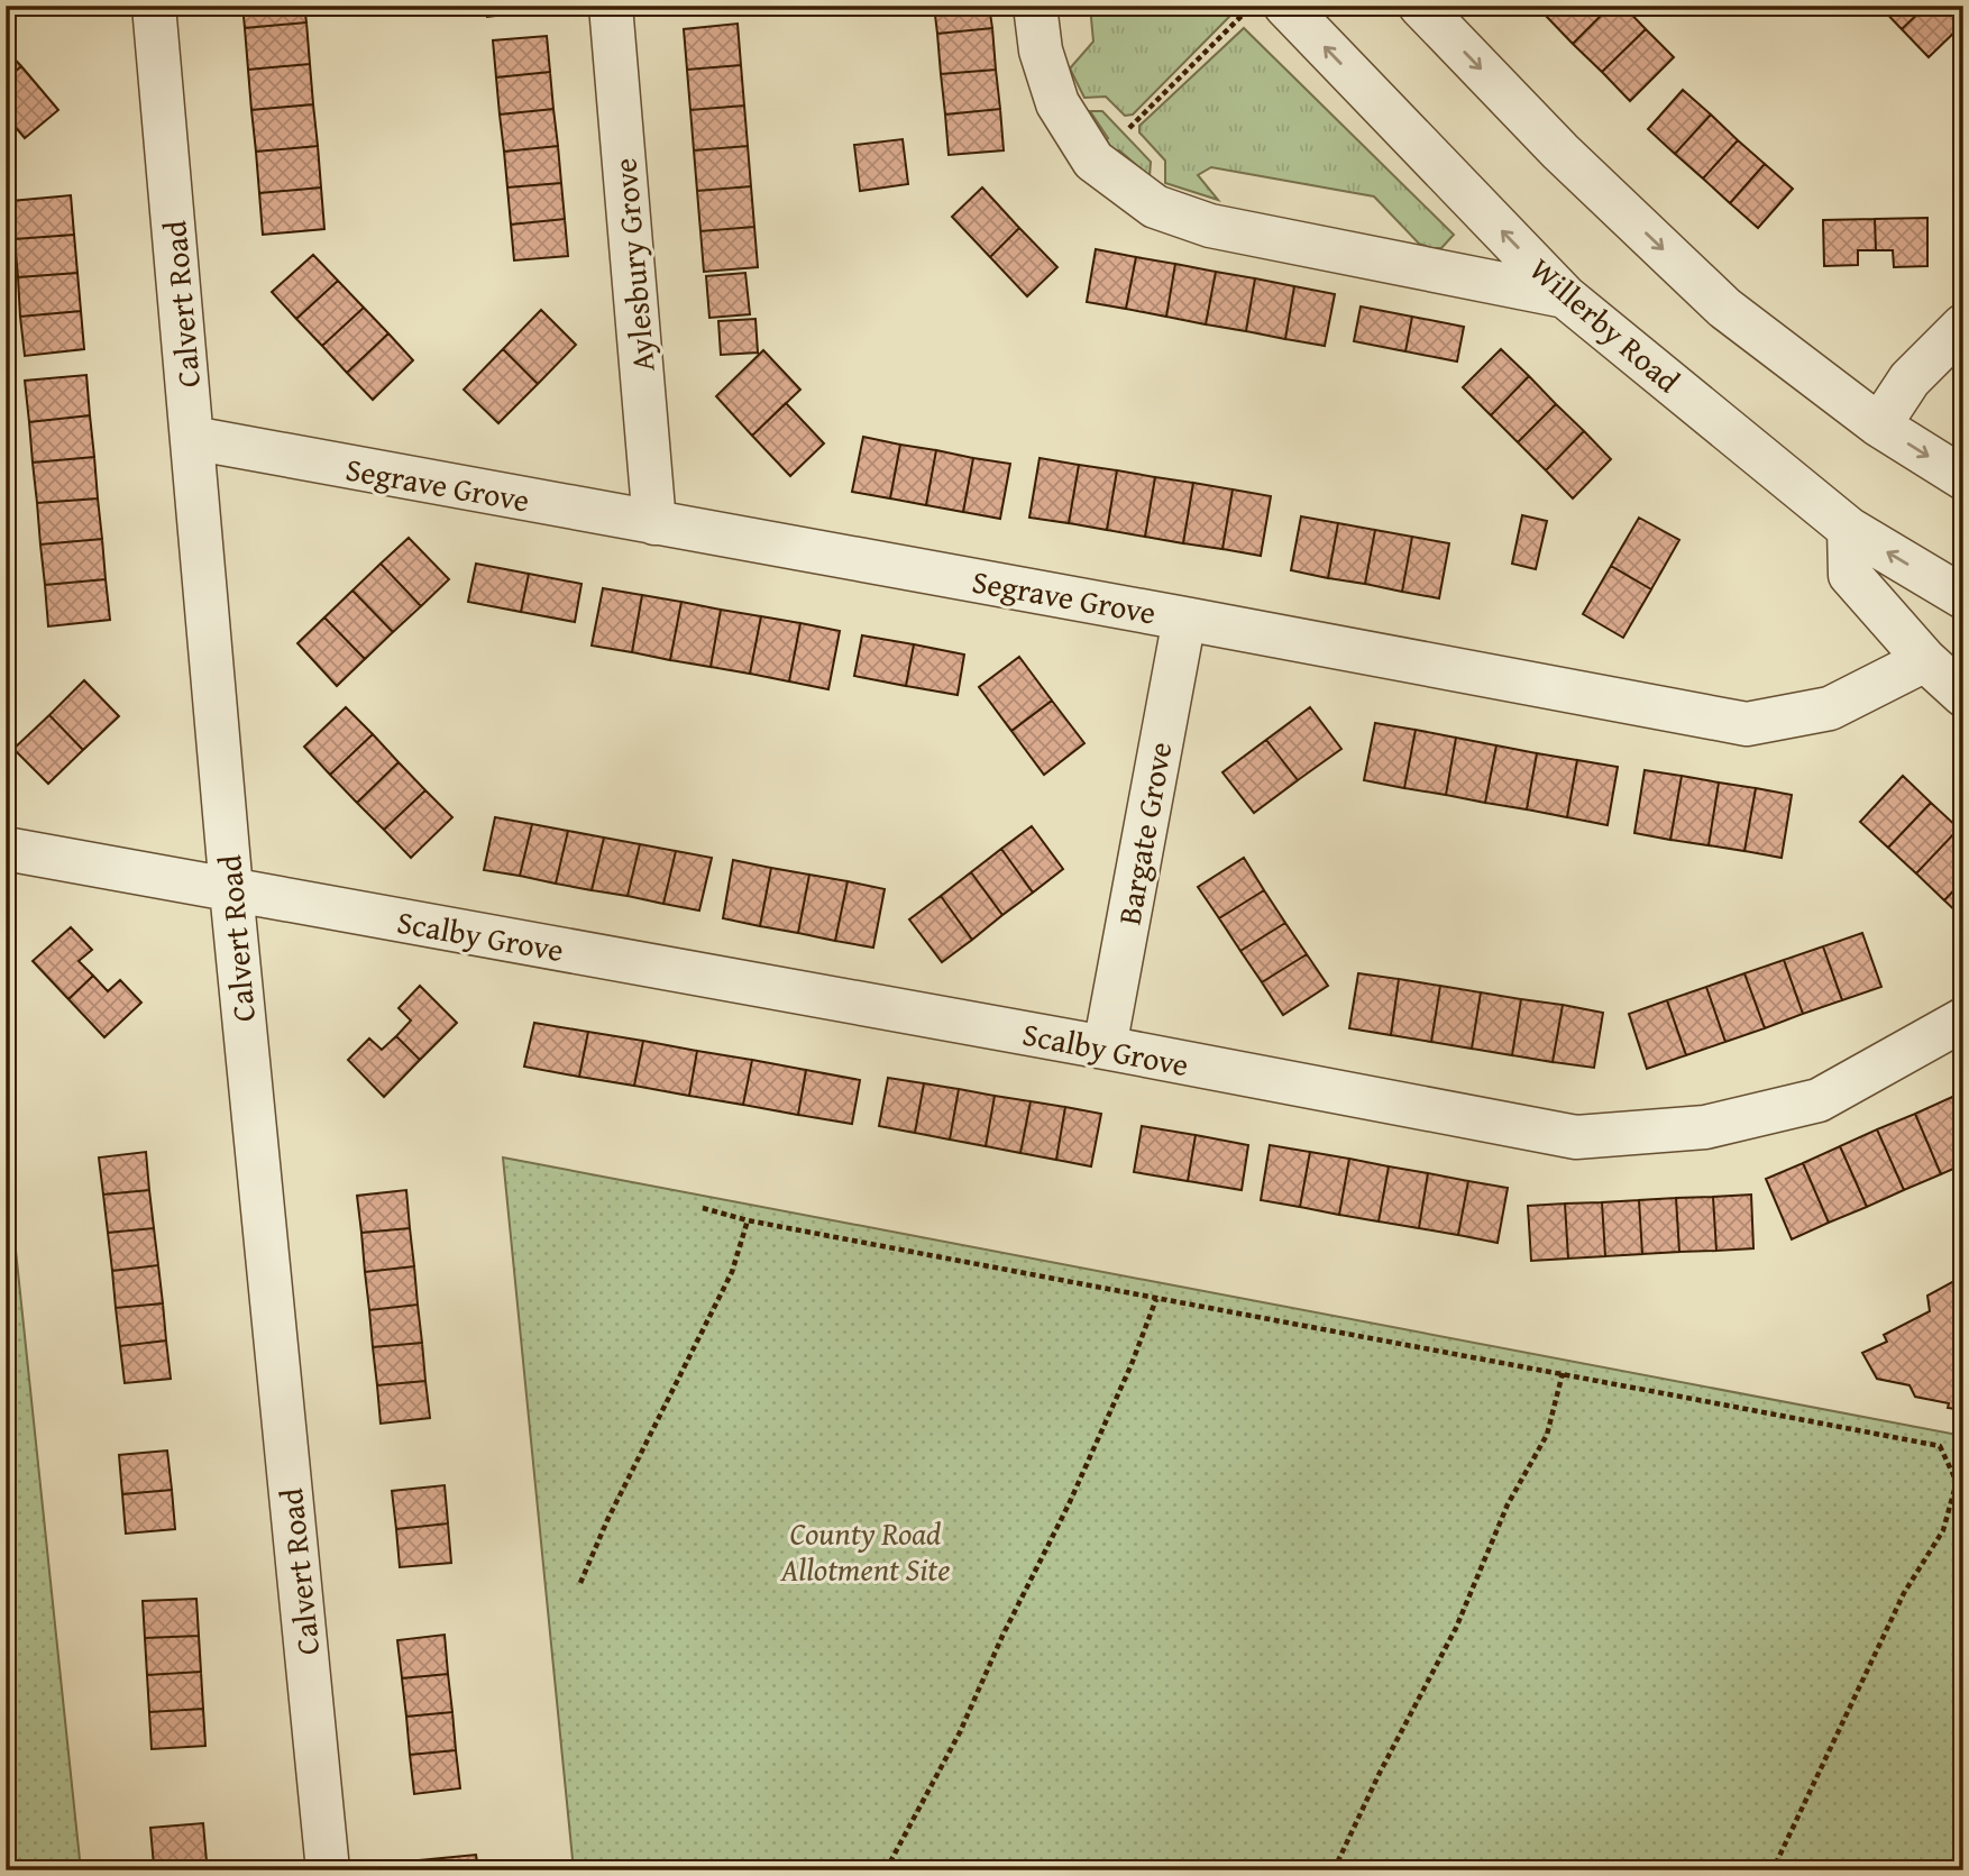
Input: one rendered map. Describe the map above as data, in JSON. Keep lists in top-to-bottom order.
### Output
{
  "streets": {
    "street": [
      "Aylesbury Grove",
      "Calvert Road",
      "Willerby Road",
      "Segrave Grove",
      "Bargate Grove",
      "Scalby Grove"
    ]
  },
  "crossings": [
    ["Aylesbury Grove", "Segrave Grove"],
    ["Calvert Road", "Segrave Grove"],
    ["Calvert Road", "Scalby Grove"],
    ["Segrave Grove", "Bargate Grove"],
    ["Bargate Grove", "Scalby Grove"]
  ],
  "parks": ["County Road Allotment Site"]
}
